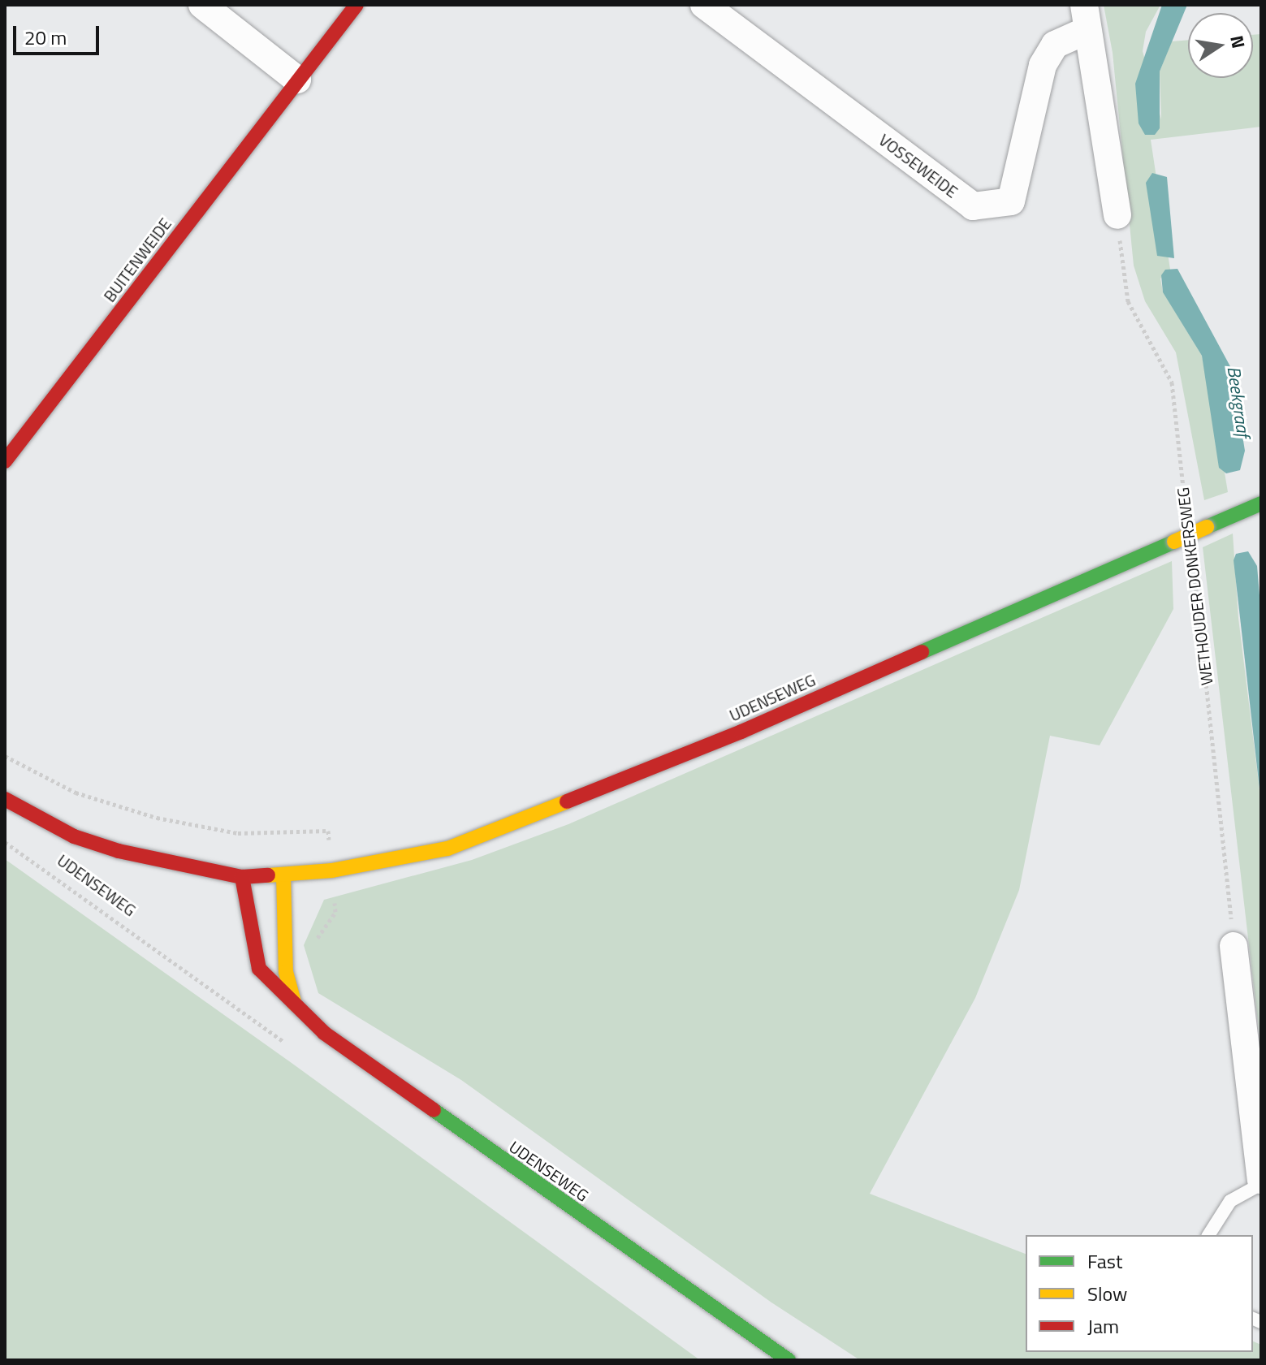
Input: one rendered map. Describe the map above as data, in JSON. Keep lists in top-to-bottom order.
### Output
{
  "streets": {
    "street": ["VOSSEWEIDE", "BUITENWEIDE", "UDENSEWEG"],
    "path": ["WETHOUDER DONKERSWEG"]
  },
  "water": ["Beekgraaf"],
  "legend": ["Fast", "Slow", "Jam"],
  "scale_bar": "20 m",
  "north": "right"
}
